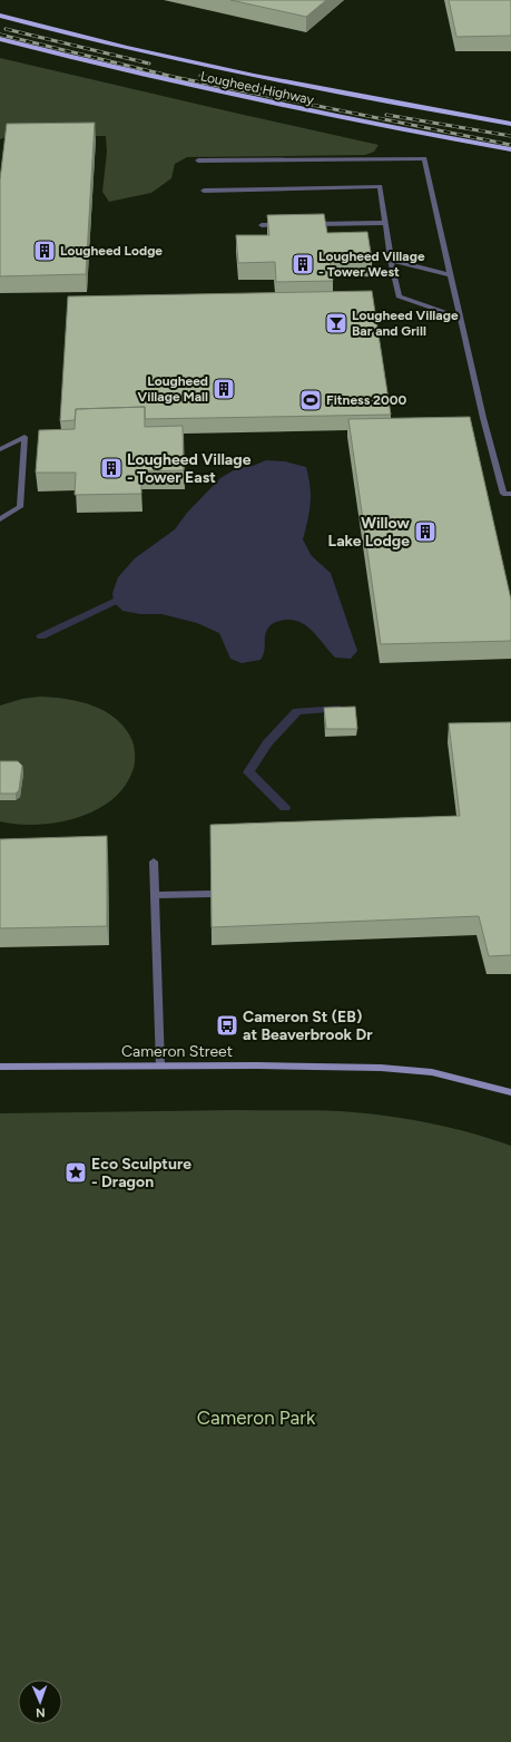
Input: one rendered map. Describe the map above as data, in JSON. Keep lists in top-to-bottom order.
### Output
{
  "streets": {
    "main road": ["Lougheed Highway"],
    "street": ["Cameron Street"]
  },
  "parks": ["Cameron Park"],
  "places": {
    "building": [
      "Lougheed Lodge",
      "Lougheed Village - Tower West",
      "Lougheed Village Mall",
      "Lougheed Village - Tower East",
      "Willow Lake Lodge"
    ],
    "bar": ["Lougheed Village Bar and Grill"],
    "sports": ["Fitness 2000"],
    "bus stop": ["Cameron St (EB) at Beaverbrook Dr"],
    "place": ["Eco Sculpture - Dragon"]
  },
  "north": "bottom"
}
